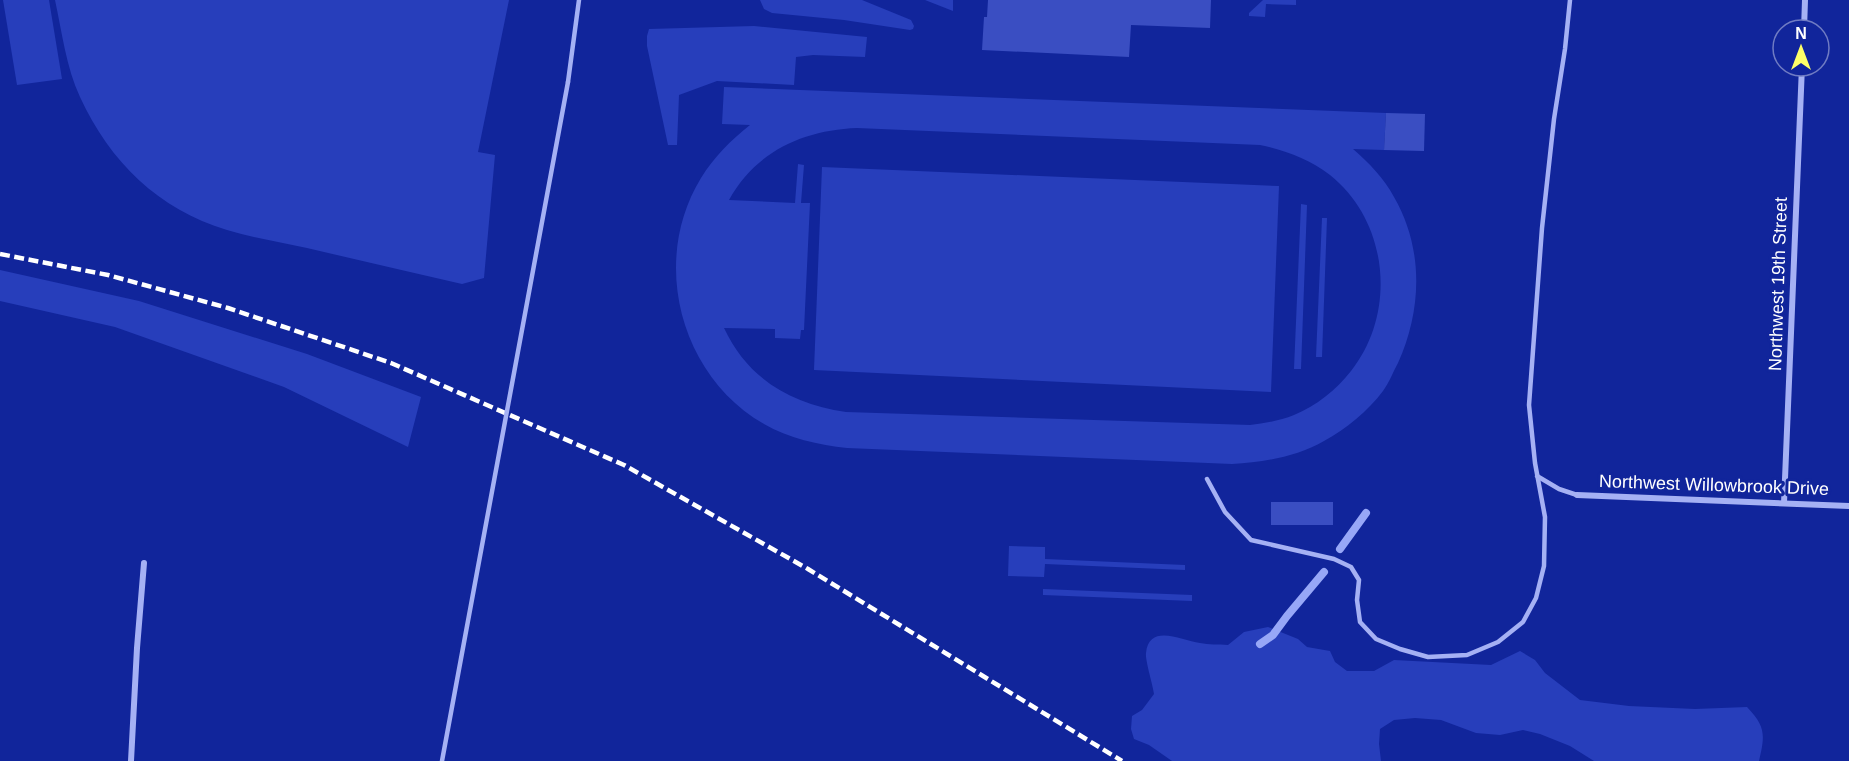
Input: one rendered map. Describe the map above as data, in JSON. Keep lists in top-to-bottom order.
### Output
{
  "streets": {
    "street": ["Northwest 19th Street", "Northwest Willowbrook Drive"]
  },
  "crossings": [
    ["Northwest 19th Street", "Northwest Willowbrook Drive"]
  ],
  "north": "top"
}
